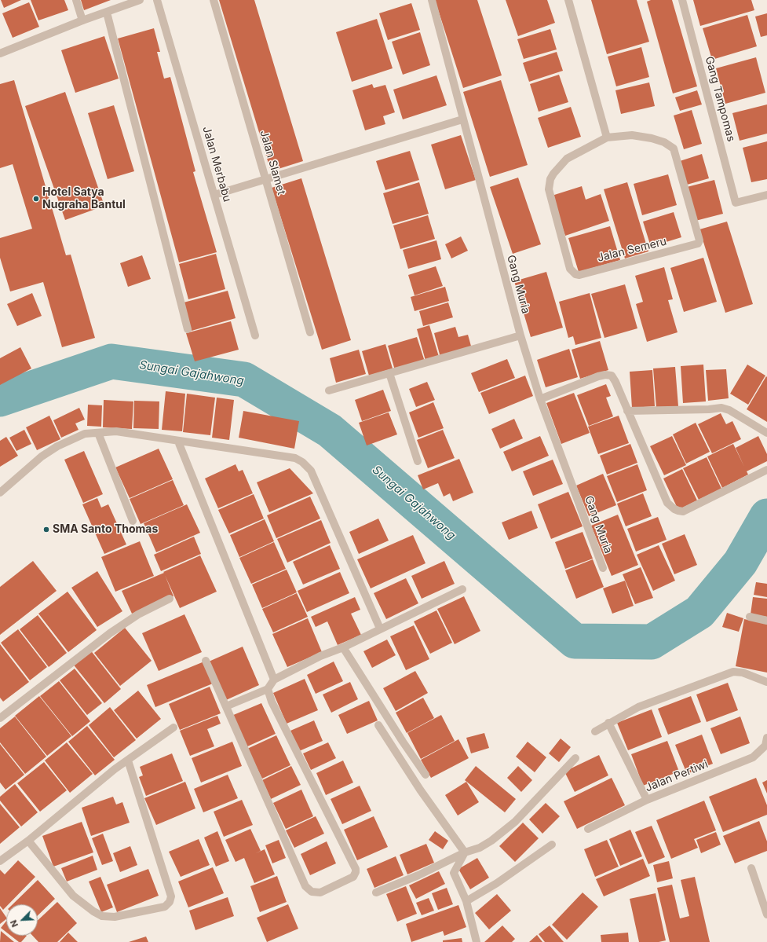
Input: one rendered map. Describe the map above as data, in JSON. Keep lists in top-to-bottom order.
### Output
{
  "streets": {
    "street": [
      "Gang Tampomas",
      "Jalan Slamet",
      "Jalan Merbabu",
      "Jalan Semeru",
      "Gang Muria",
      "Jalan Pertiwi"
    ]
  },
  "water": ["Sungai Gajahwong"],
  "places": ["Hotel Satya Nugraha Bantul", "SMA Santo Thomas"],
  "north": "bottom left"
}
